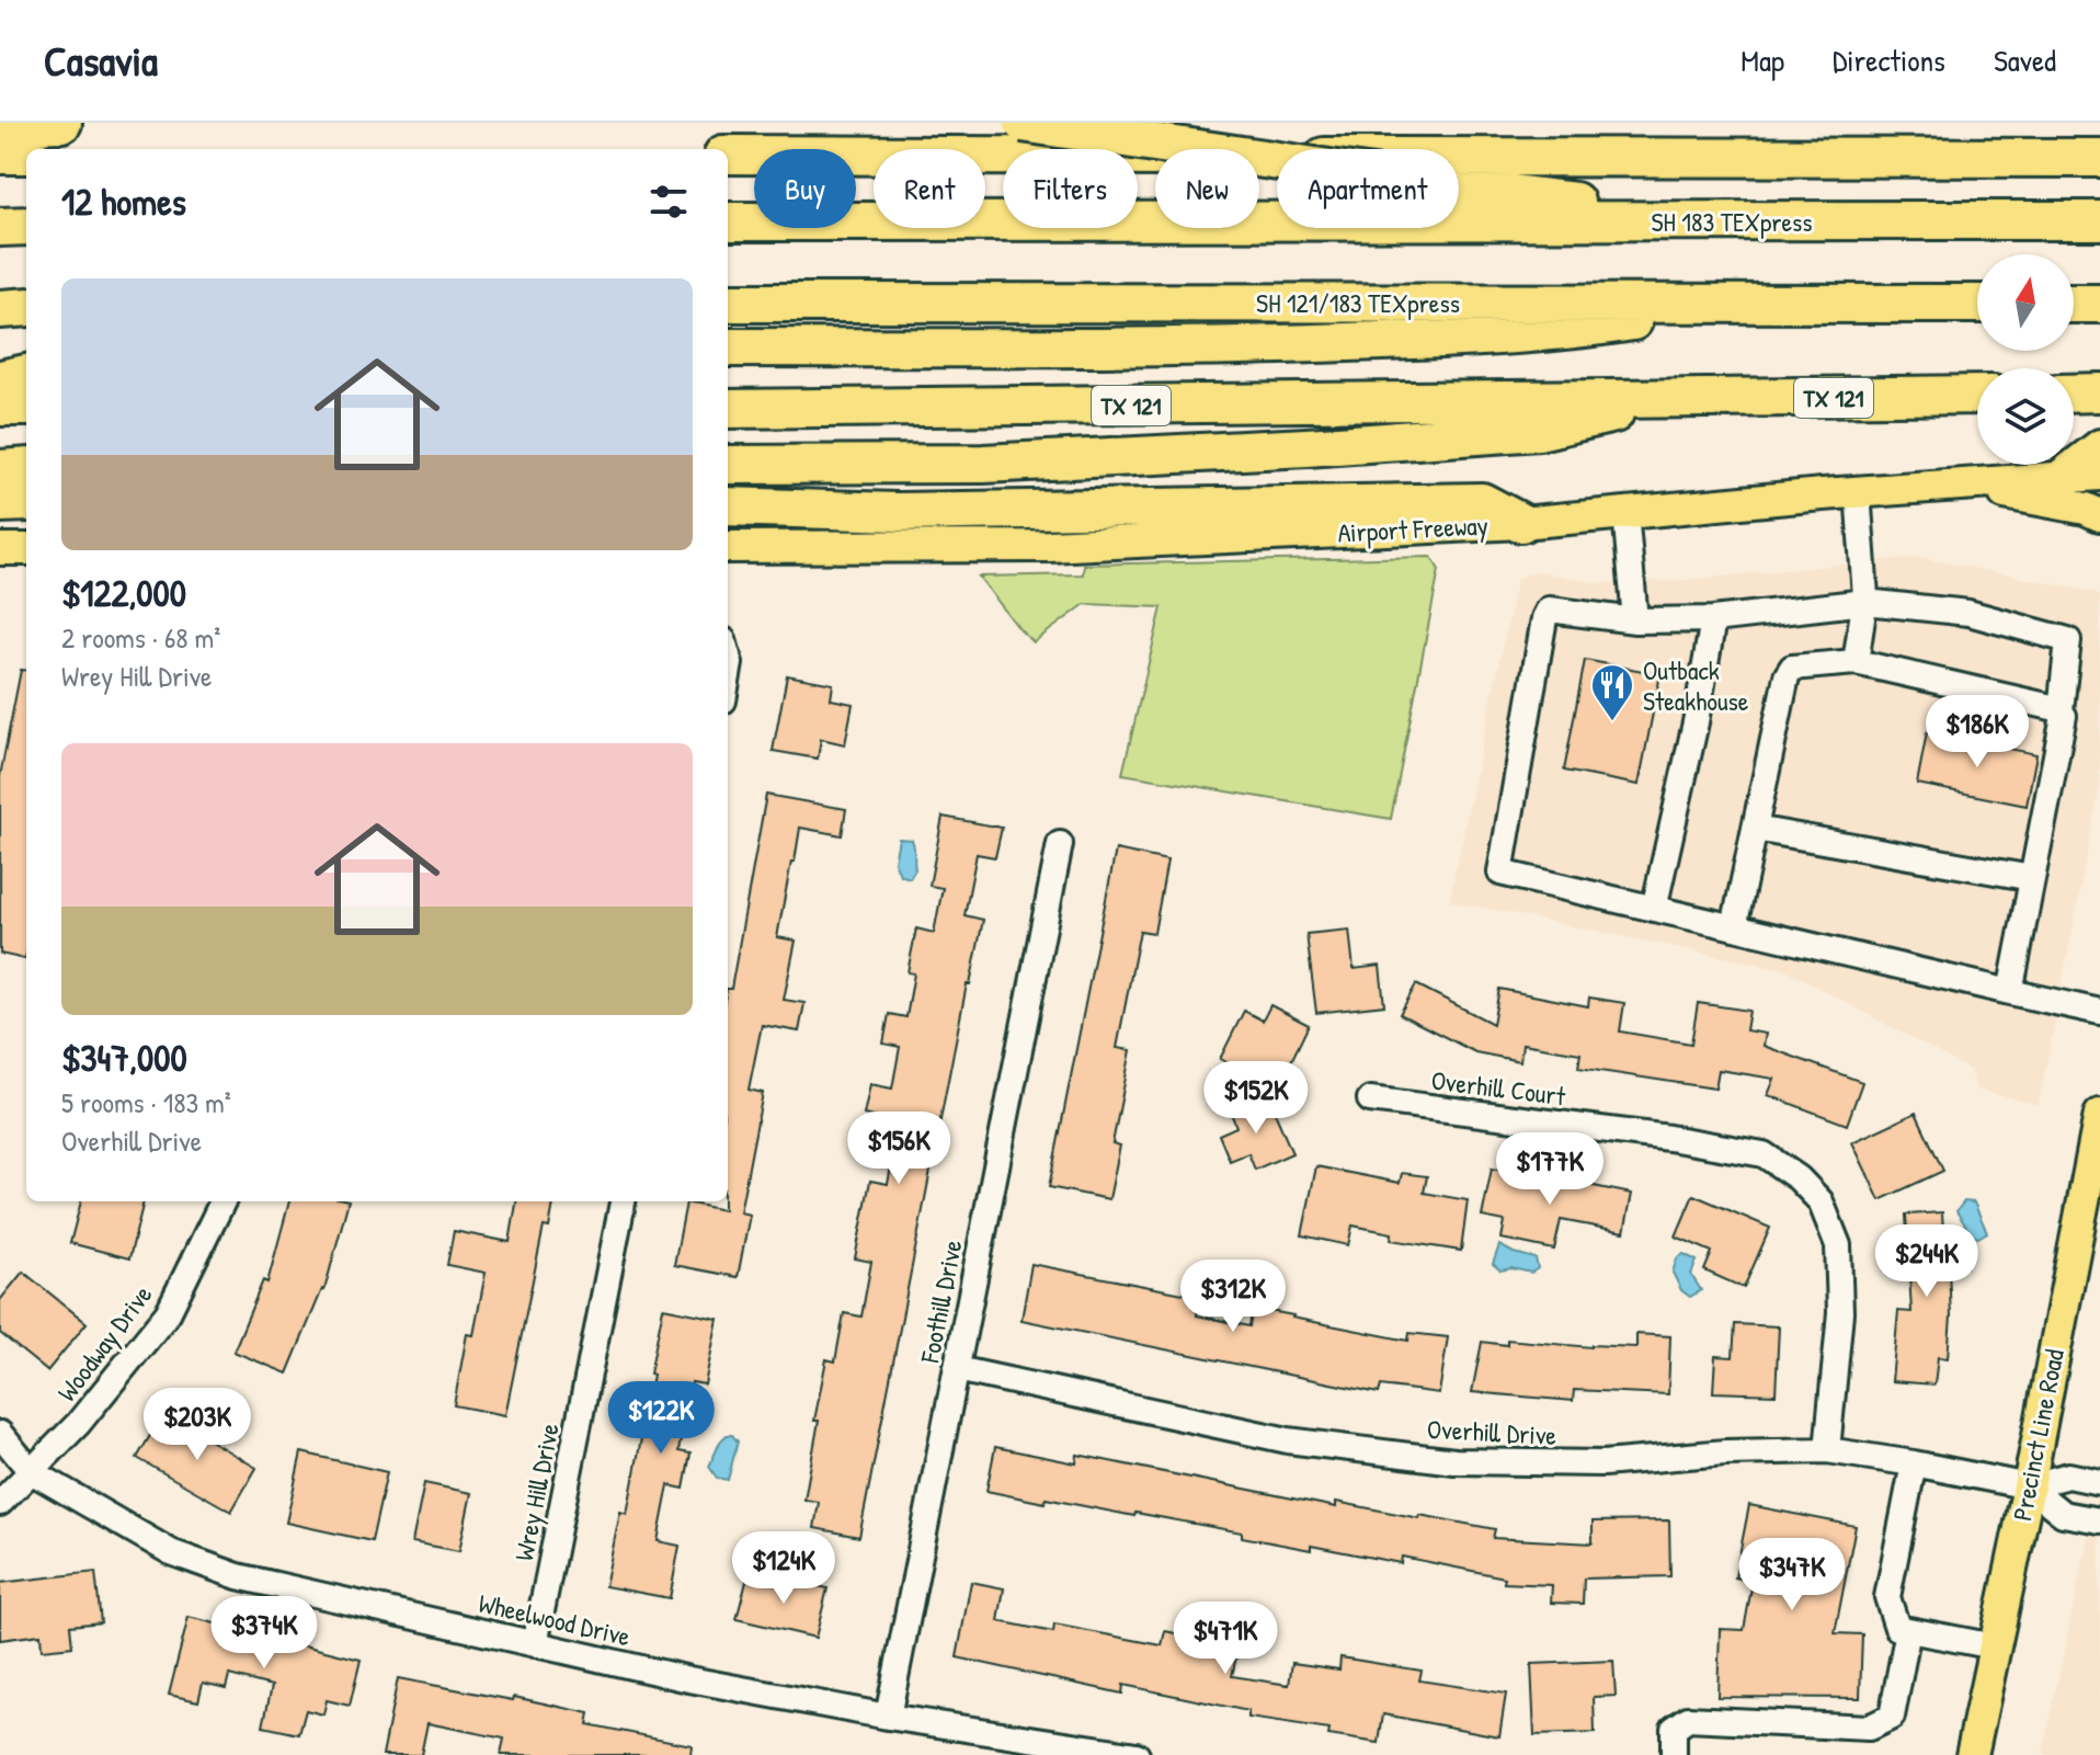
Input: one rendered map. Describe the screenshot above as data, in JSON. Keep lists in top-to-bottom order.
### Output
{
  "streets": {
    "highway": ["SH 183 TEXpress", "SH 121/183 TEXpress", "TX 121"],
    "main road": ["Airport Freeway", "Precinct Line Road"],
    "street": [
      "Overhill Court",
      "Foothill Drive",
      "Woodway Drive",
      "Overhill Drive",
      "Wrey Hill Drive",
      "Wheelwood Drive"
    ]
  },
  "crossings": [
    ["Overhill Court", "Overhill Drive"],
    ["Foothill Drive", "Overhill Drive"],
    ["Foothill Drive", "Wheelwood Drive"],
    ["Woodway Drive", "Wheelwood Drive"],
    ["Overhill Drive", "Precinct Line Road"],
    ["Wrey Hill Drive", "Wheelwood Drive"]
  ],
  "places": {
    "restaurant": ["Outback Steakhouse"]
  },
  "north": "top",
  "page": {
    "header": "Casavia",
    "nav": ["Map", "Directions", "Saved"],
    "chip": [
      "Buy",
      "Rent",
      "Filters",
      "New",
      "Apartment"
    ],
    "heading": "12 homes",
    "list": [
      {
        "name": "$122,000",
        "note": "2 rooms · 68 m² · Wrey Hill Drive"
      },
      {
        "name": "$347,000",
        "note": "5 rooms · 183 m² · Overhill Drive"
      }
    ],
    "price": [
      "$186K",
      "$152K",
      "$156K",
      "$177K",
      "$244K",
      "$312K",
      "$122K",
      "$203K",
      "$124K",
      "$347K",
      "$374K",
      "$471K"
    ]
  }
}
